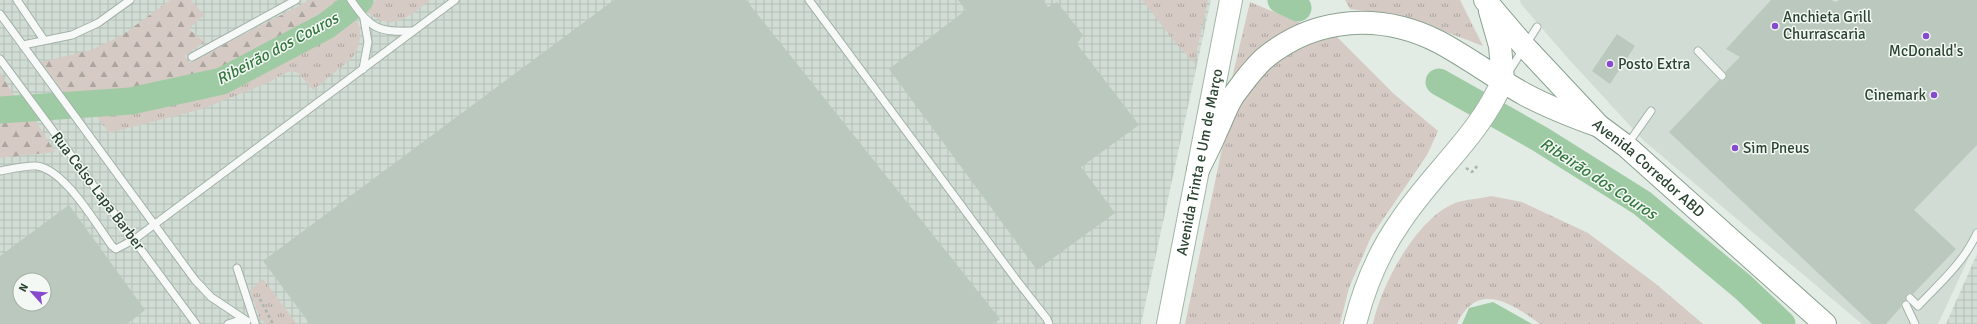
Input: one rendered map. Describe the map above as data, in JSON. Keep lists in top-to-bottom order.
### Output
{
  "streets": {
    "main road": ["Avenida Trinta e Um de Março", "Avenida Corredor ABD"],
    "lane": ["Rua Celso Lapa Barber"]
  },
  "water": ["Ribeirão dos Couros"],
  "places": [
    "Anchieta Grill Churrascaria",
    "McDonald's",
    "Posto Extra",
    "Cinemark",
    "Sim Pneus"
  ],
  "north": "top left"
}
